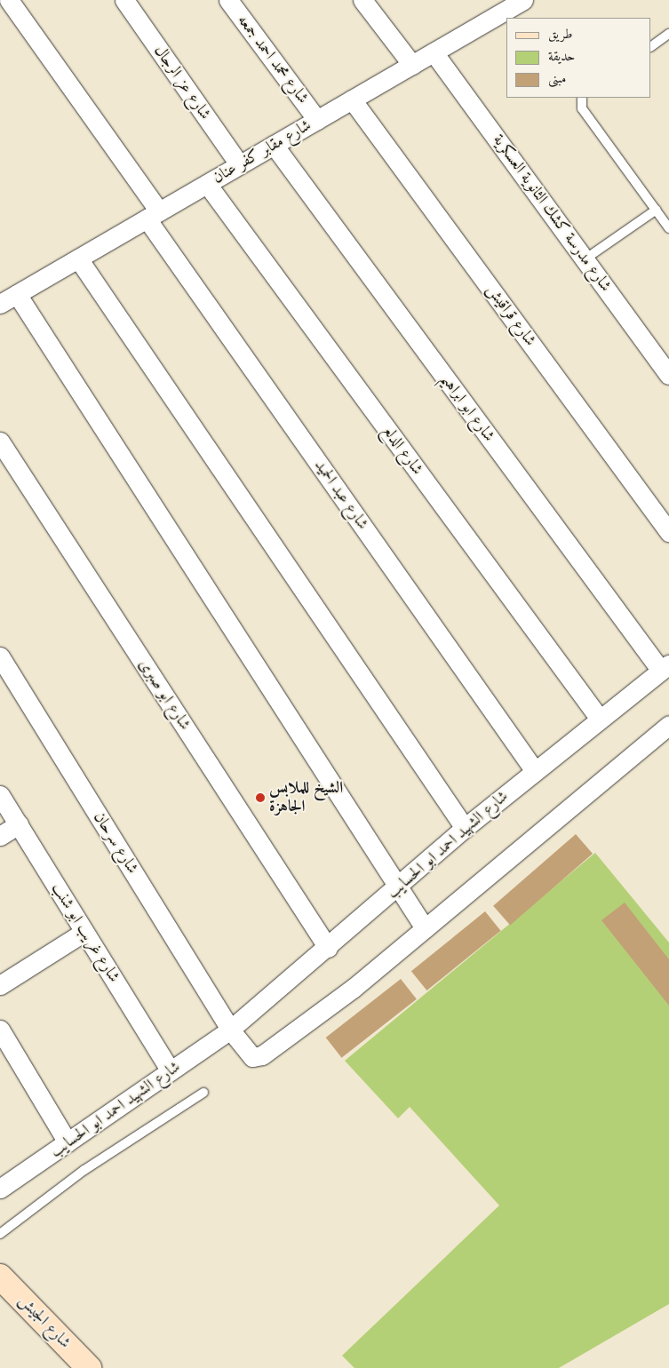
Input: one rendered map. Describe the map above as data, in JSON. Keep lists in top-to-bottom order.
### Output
{
  "streets": {
    "main road": ["شارع الجيش"],
    "street": [
      "شارع محمد احمد جمعه",
      "شارع عز الرجال",
      "شارع مقابر كفر عنان",
      "شارع مدرسة كشك الثانوية العسكرية",
      "شارع قراقيش",
      "شارع ابو ابراهيم",
      "شارع الدلع",
      "شارع عبد الحميد",
      "شارع ابو صبرى",
      "شارع سرحان",
      "شارع الشهيد احمد ابو الحسايب",
      "شارع غريب ابو شنب"
    ]
  },
  "crossings": [
    ["شارع محمد احمد جمعه", "شارع مقابر كفر عنان"],
    ["شارع عز الرجال", "شارع مقابر كفر عنان"],
    ["شارع مقابر كفر عنان", "شارع مدرسة كشك الثانوية العسكرية"],
    ["شارع مقابر كفر عنان", "شارع قراقيش"],
    ["شارع مقابر كفر عنان", "شارع ابو ابراهيم"],
    ["شارع مقابر كفر عنان", "شارع الدلع"],
    ["شارع مقابر كفر عنان", "شارع عبد الحميد"],
    ["شارع ابو ابراهيم", "شارع الشهيد احمد ابو الحسايب"],
    ["شارع الدلع", "شارع الشهيد احمد ابو الحسايب"],
    ["شارع عبد الحميد", "شارع الشهيد احمد ابو الحسايب"],
    ["شارع ابو صبرى", "شارع الشهيد احمد ابو الحسايب"],
    ["شارع سرحان", "شارع الشهيد احمد ابو الحسايب"],
    ["شارع الشهيد احمد ابو الحسايب", "شارع غريب ابو شنب"]
  ],
  "places": ["الشيخ للملابس الجاهزة"],
  "legend": ["طريق", "حديقة", "مبنى"]
}
